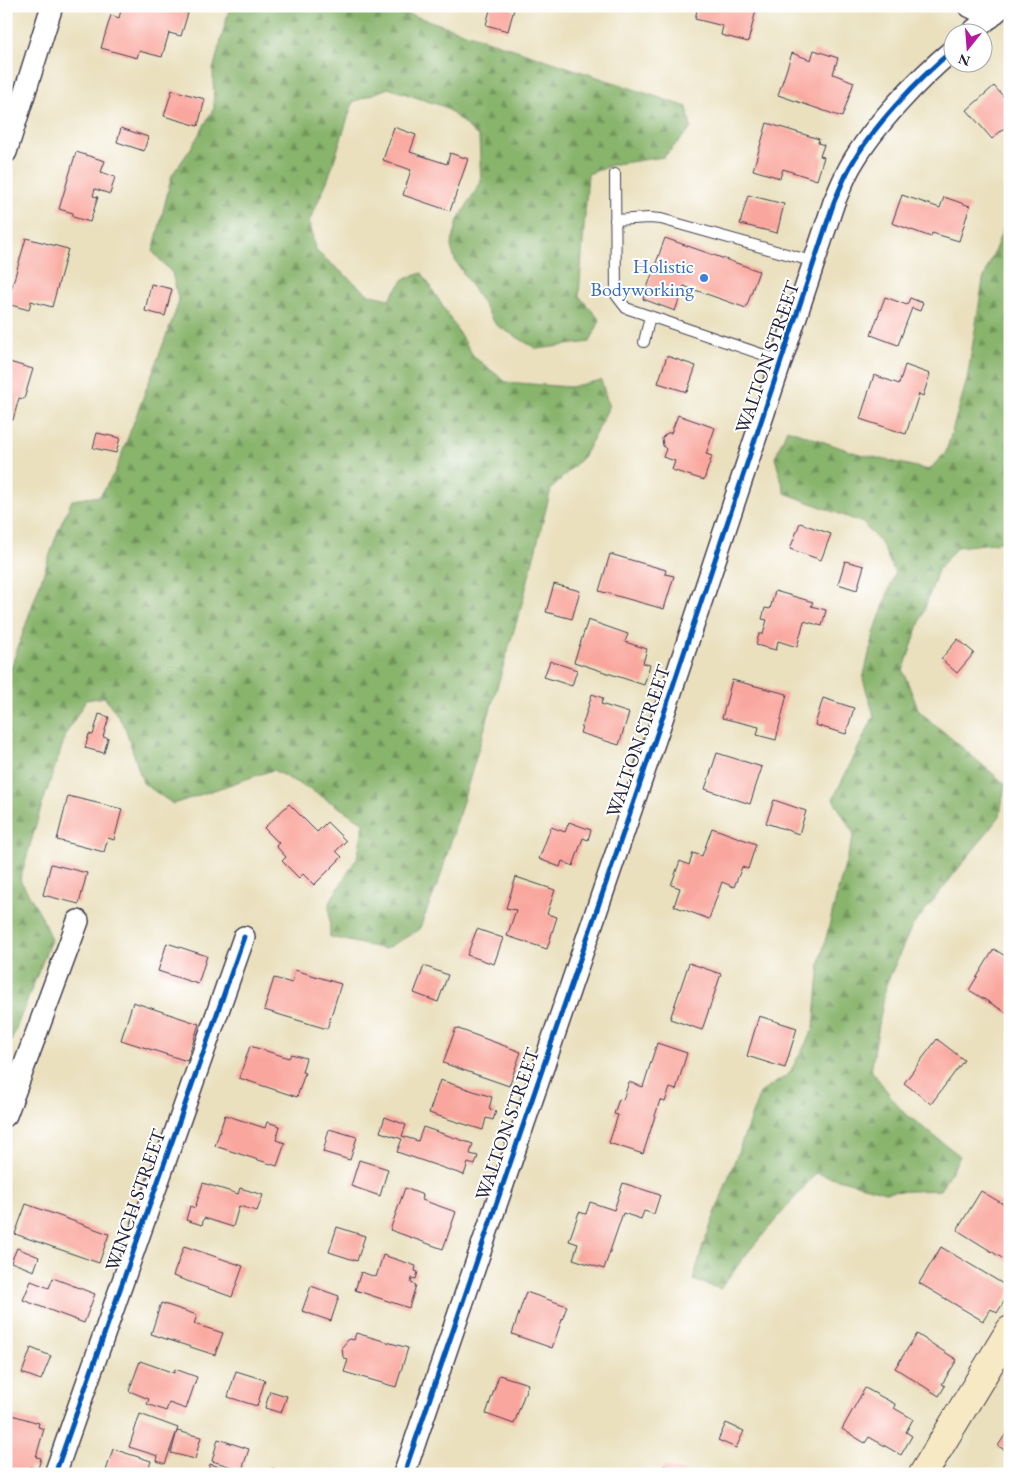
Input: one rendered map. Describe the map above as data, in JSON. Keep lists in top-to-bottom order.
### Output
{
  "streets": {
    "street": ["WALTON STREET", "WINCH STREET"]
  },
  "places": ["Holistic Bodyworking"],
  "north": "bottom"
}
